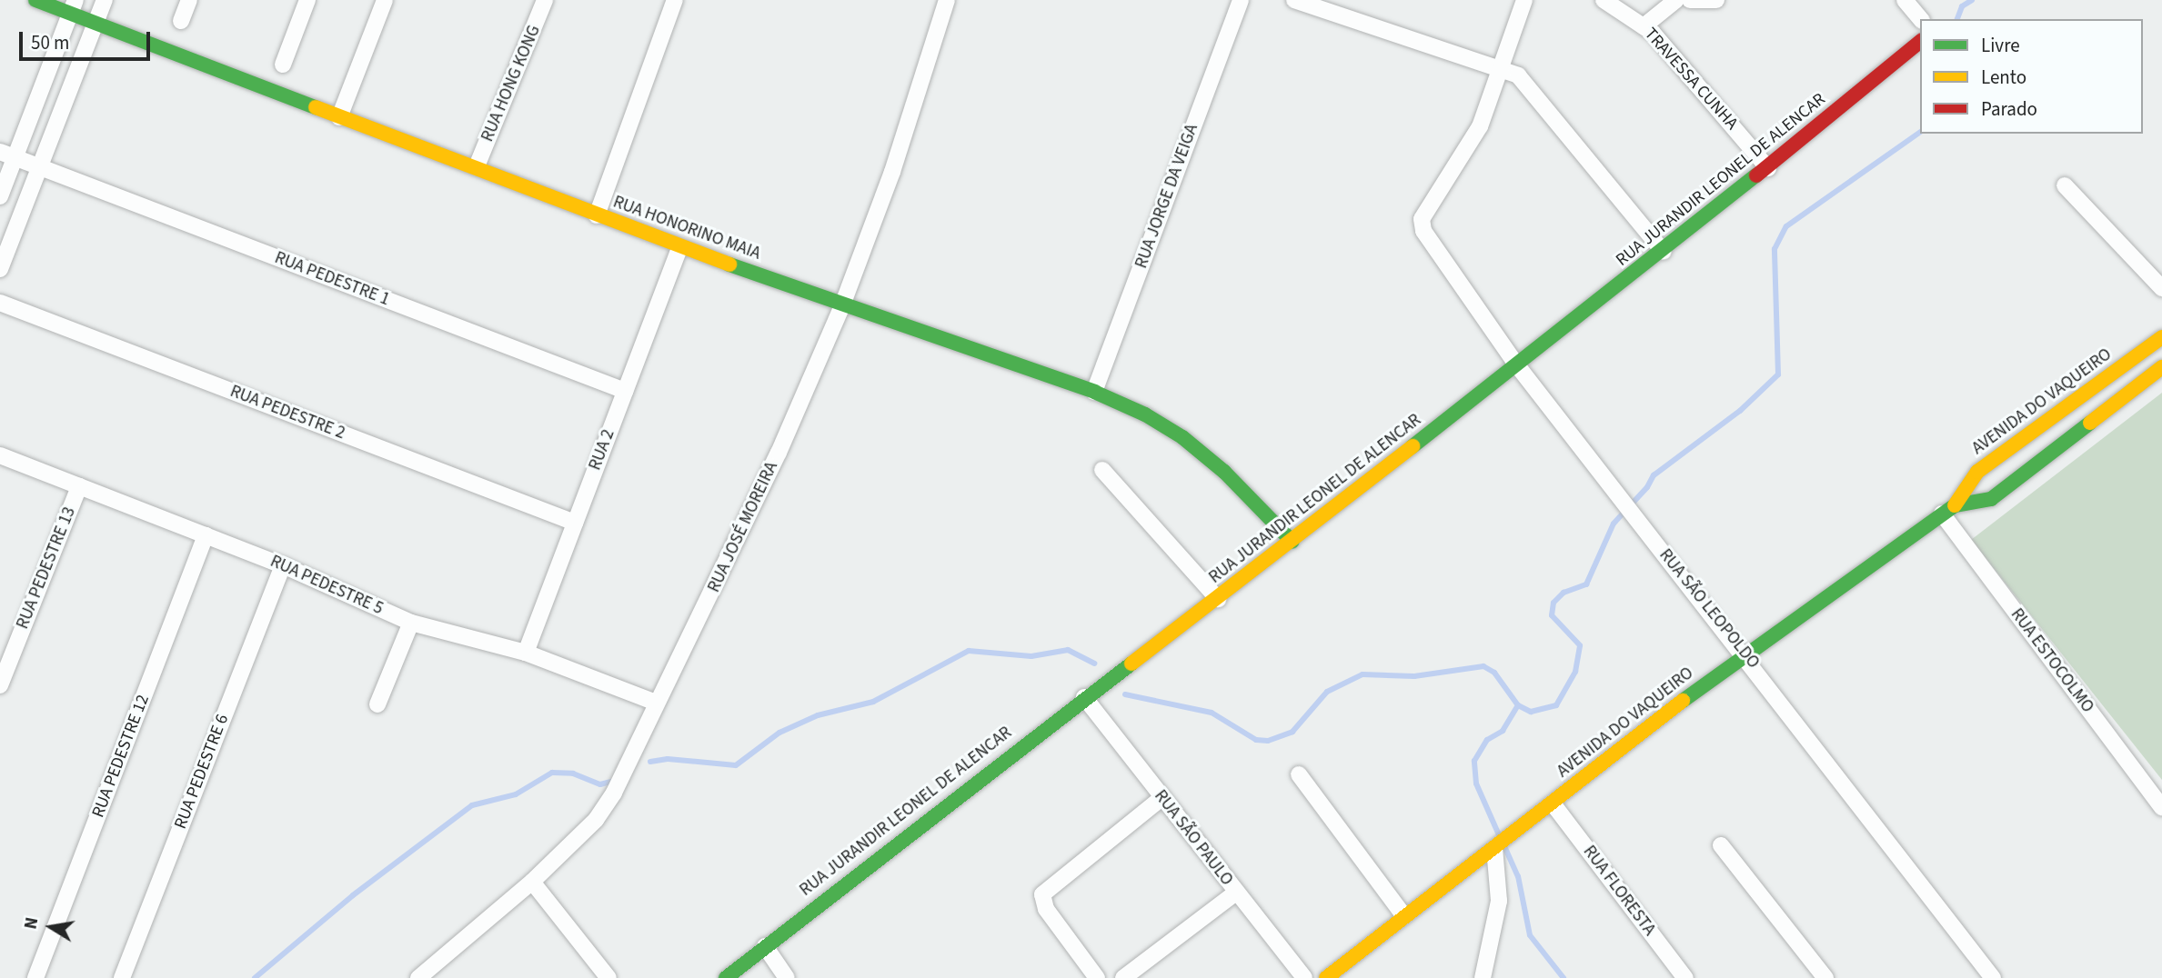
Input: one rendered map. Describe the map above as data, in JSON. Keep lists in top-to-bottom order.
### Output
{
  "streets": {
    "street": [
      "TRAVESSA CUNHA",
      "RUA HONG KONG",
      "RUA JURANDIR LEONEL DE ALENCAR",
      "RUA JORGE DA VEIGA",
      "RUA HONORINO MAIA",
      "RUA PEDESTRE 1",
      "AVENIDA DO VAQUEIRO",
      "RUA PEDESTRE 2",
      "RUA 2",
      "RUA JOSÉ MOREIRA",
      "RUA PEDESTRE 13",
      "RUA PEDESTRE 5",
      "RUA SÃO LEOPOLDO",
      "RUA ESTOCOLMO",
      "RUA PEDESTRE 12",
      "RUA PEDESTRE 6",
      "RUA SÃO PAULO",
      "RUA FLORESTA"
    ]
  },
  "crossings": [
    ["TRAVESSA CUNHA", "RUA JURANDIR LEONEL DE ALENCAR"],
    ["RUA HONG KONG", "RUA HONORINO MAIA"],
    ["RUA JURANDIR LEONEL DE ALENCAR", "RUA HONORINO MAIA"],
    ["RUA JURANDIR LEONEL DE ALENCAR", "RUA SÃO LEOPOLDO"],
    ["RUA JURANDIR LEONEL DE ALENCAR", "RUA SÃO PAULO"],
    ["RUA JORGE DA VEIGA", "RUA HONORINO MAIA"],
    ["RUA HONORINO MAIA", "RUA 2"],
    ["RUA HONORINO MAIA", "RUA JOSÉ MOREIRA"],
    ["RUA PEDESTRE 1", "RUA 2"],
    ["AVENIDA DO VAQUEIRO", "RUA SÃO LEOPOLDO"],
    ["AVENIDA DO VAQUEIRO", "RUA ESTOCOLMO"],
    ["AVENIDA DO VAQUEIRO", "RUA FLORESTA"],
    ["RUA PEDESTRE 2", "RUA 2"],
    ["RUA 2", "RUA PEDESTRE 5"],
    ["RUA JOSÉ MOREIRA", "RUA PEDESTRE 5"],
    ["RUA PEDESTRE 13", "RUA PEDESTRE 5"],
    ["RUA PEDESTRE 5", "RUA PEDESTRE 12"],
    ["RUA PEDESTRE 5", "RUA PEDESTRE 6"]
  ],
  "legend": ["Livre", "Lento", "Parado"],
  "scale_bar": "50 m",
  "north": "left"
}
